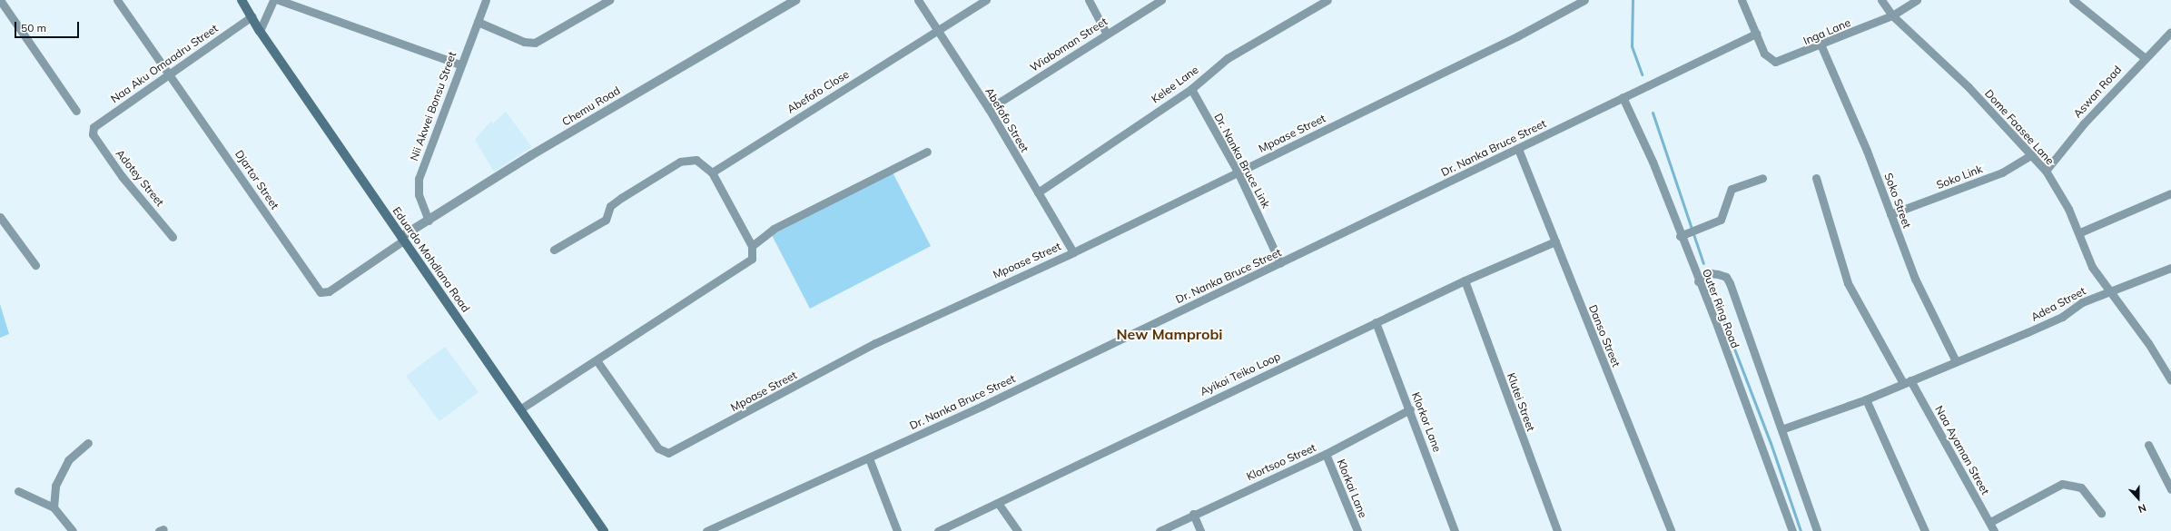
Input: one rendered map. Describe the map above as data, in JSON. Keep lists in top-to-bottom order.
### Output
{
  "streets": {
    "main road": ["Eduardo Mohdlana Road"],
    "street": [
      "Inga Lane",
      "Wiaboman Street",
      "Naa Aku Omaadru Street",
      "Kelee Lane",
      "Abefofo Close",
      "Aswan Road",
      "Nii Akwei Bonsu Street",
      "Chemu Road",
      "Abefofo Street",
      "Dome Faasee Lane",
      "Mpoase Street",
      "Dr. Nanka Bruce Street",
      "Dr. Nanka Bruce Link",
      "Soko Link",
      "Adotey Street",
      "Djartor Street",
      "Soko Street",
      "Adea Street",
      "Outer Ring Road",
      "Danso Street",
      "Ayikoi Teiko Loop",
      "Klutei Street",
      "Klorkor Lane",
      "Naa Ayaman Street",
      "Klortsoo Street",
      "Klorkai Lane"
    ]
  },
  "crossings": [
    ["Inga Lane", "Dome Faasee Lane"],
    ["Inga Lane", "Dr. Nanka Bruce Street"],
    ["Inga Lane", "Soko Street"],
    ["Wiaboman Street", "Abefofo Street"],
    ["Naa Aku Omaadru Street", "Adotey Street"],
    ["Naa Aku Omaadru Street", "Djartor Street"],
    ["Naa Aku Omaadru Street", "Eduardo Mohdlana Road"],
    ["Kelee Lane", "Abefofo Street"],
    ["Kelee Lane", "Dr. Nanka Bruce Link"],
    ["Abefofo Close", "Abefofo Street"],
    ["Aswan Road", "Dome Faasee Lane"],
    ["Nii Akwei Bonsu Street", "Chemu Road"],
    ["Chemu Road", "Djartor Street"],
    ["Chemu Road", "Eduardo Mohdlana Road"],
    ["Abefofo Street", "Mpoase Street"],
    ["Dome Faasee Lane", "Soko Link"],
    ["Dome Faasee Lane", "Adea Street"],
    ["Mpoase Street", "Dr. Nanka Bruce Link"],
    ["Dr. Nanka Bruce Street", "Dr. Nanka Bruce Link"],
    ["Dr. Nanka Bruce Street", "Outer Ring Road"],
    ["Dr. Nanka Bruce Street", "Danso Street"],
    ["Soko Link", "Soko Street"],
    ["Djartor Street", "Eduardo Mohdlana Road"],
    ["Soko Street", "Adea Street"],
    ["Adea Street", "Naa Ayaman Street"],
    ["Danso Street", "Ayikoi Teiko Loop"],
    ["Ayikoi Teiko Loop", "Klutei Street"],
    ["Ayikoi Teiko Loop", "Klorkor Lane"],
    ["Klorkor Lane", "Klortsoo Street"],
    ["Klortsoo Street", "Klorkai Lane"]
  ],
  "districts": ["New Mamprobi"],
  "scale_bar": "50 m",
  "north": "bottom"
}
